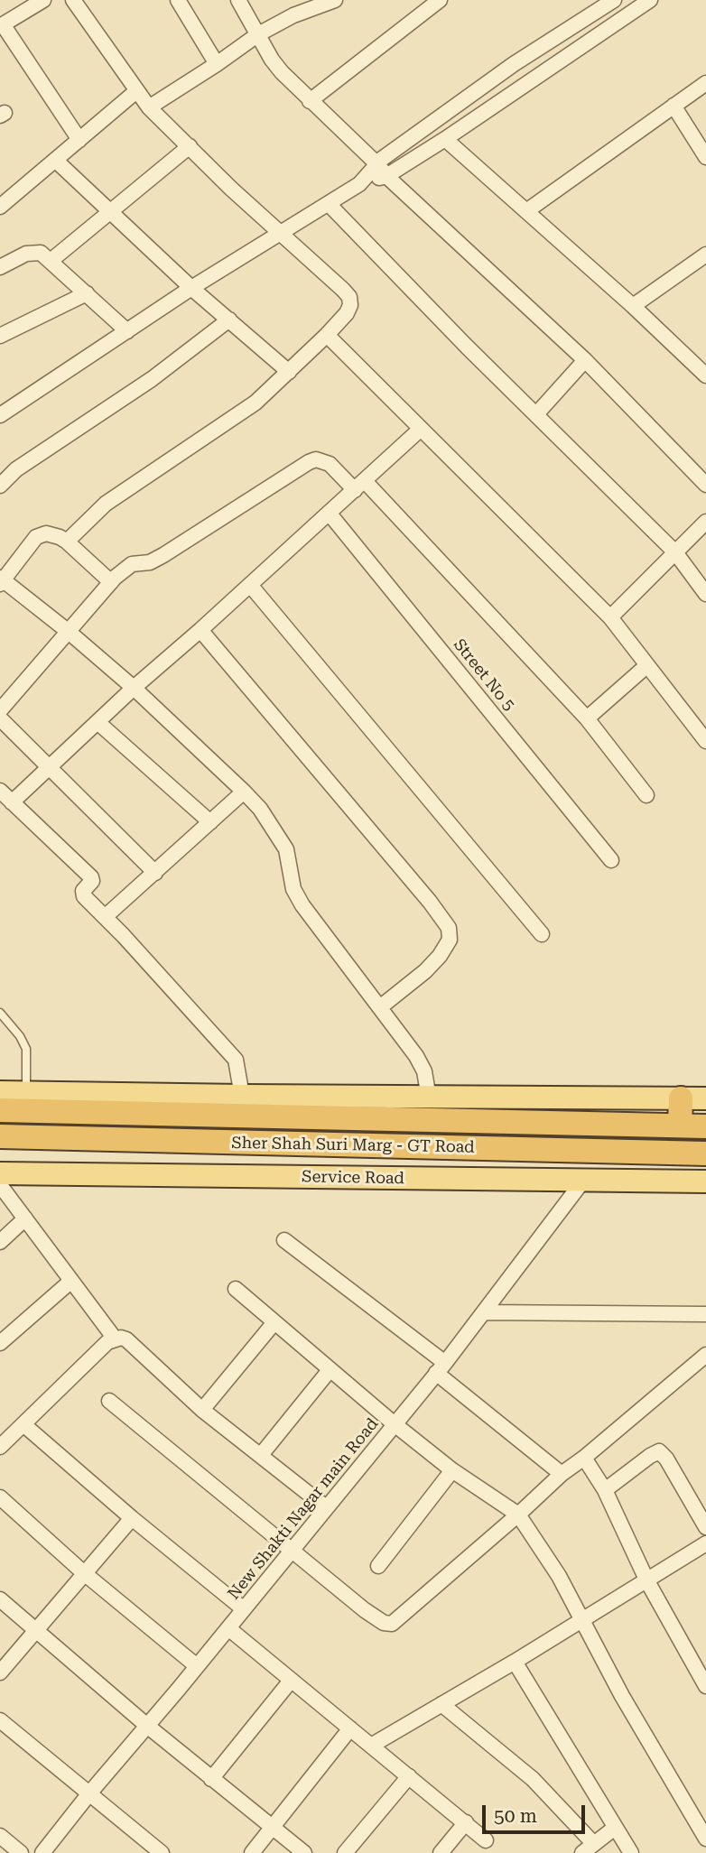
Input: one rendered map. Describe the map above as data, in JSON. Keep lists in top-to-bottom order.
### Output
{
  "streets": {
    "highway": ["Sher Shah Suri Marg - GT Road"],
    "main road": ["Service Road"],
    "street": ["Street No 5", "New Shakti Nagar main Road"]
  },
  "crossings": [
    ["Service Road", "New Shakti Nagar main Road"]
  ],
  "scale_bar": "50 m"
}
